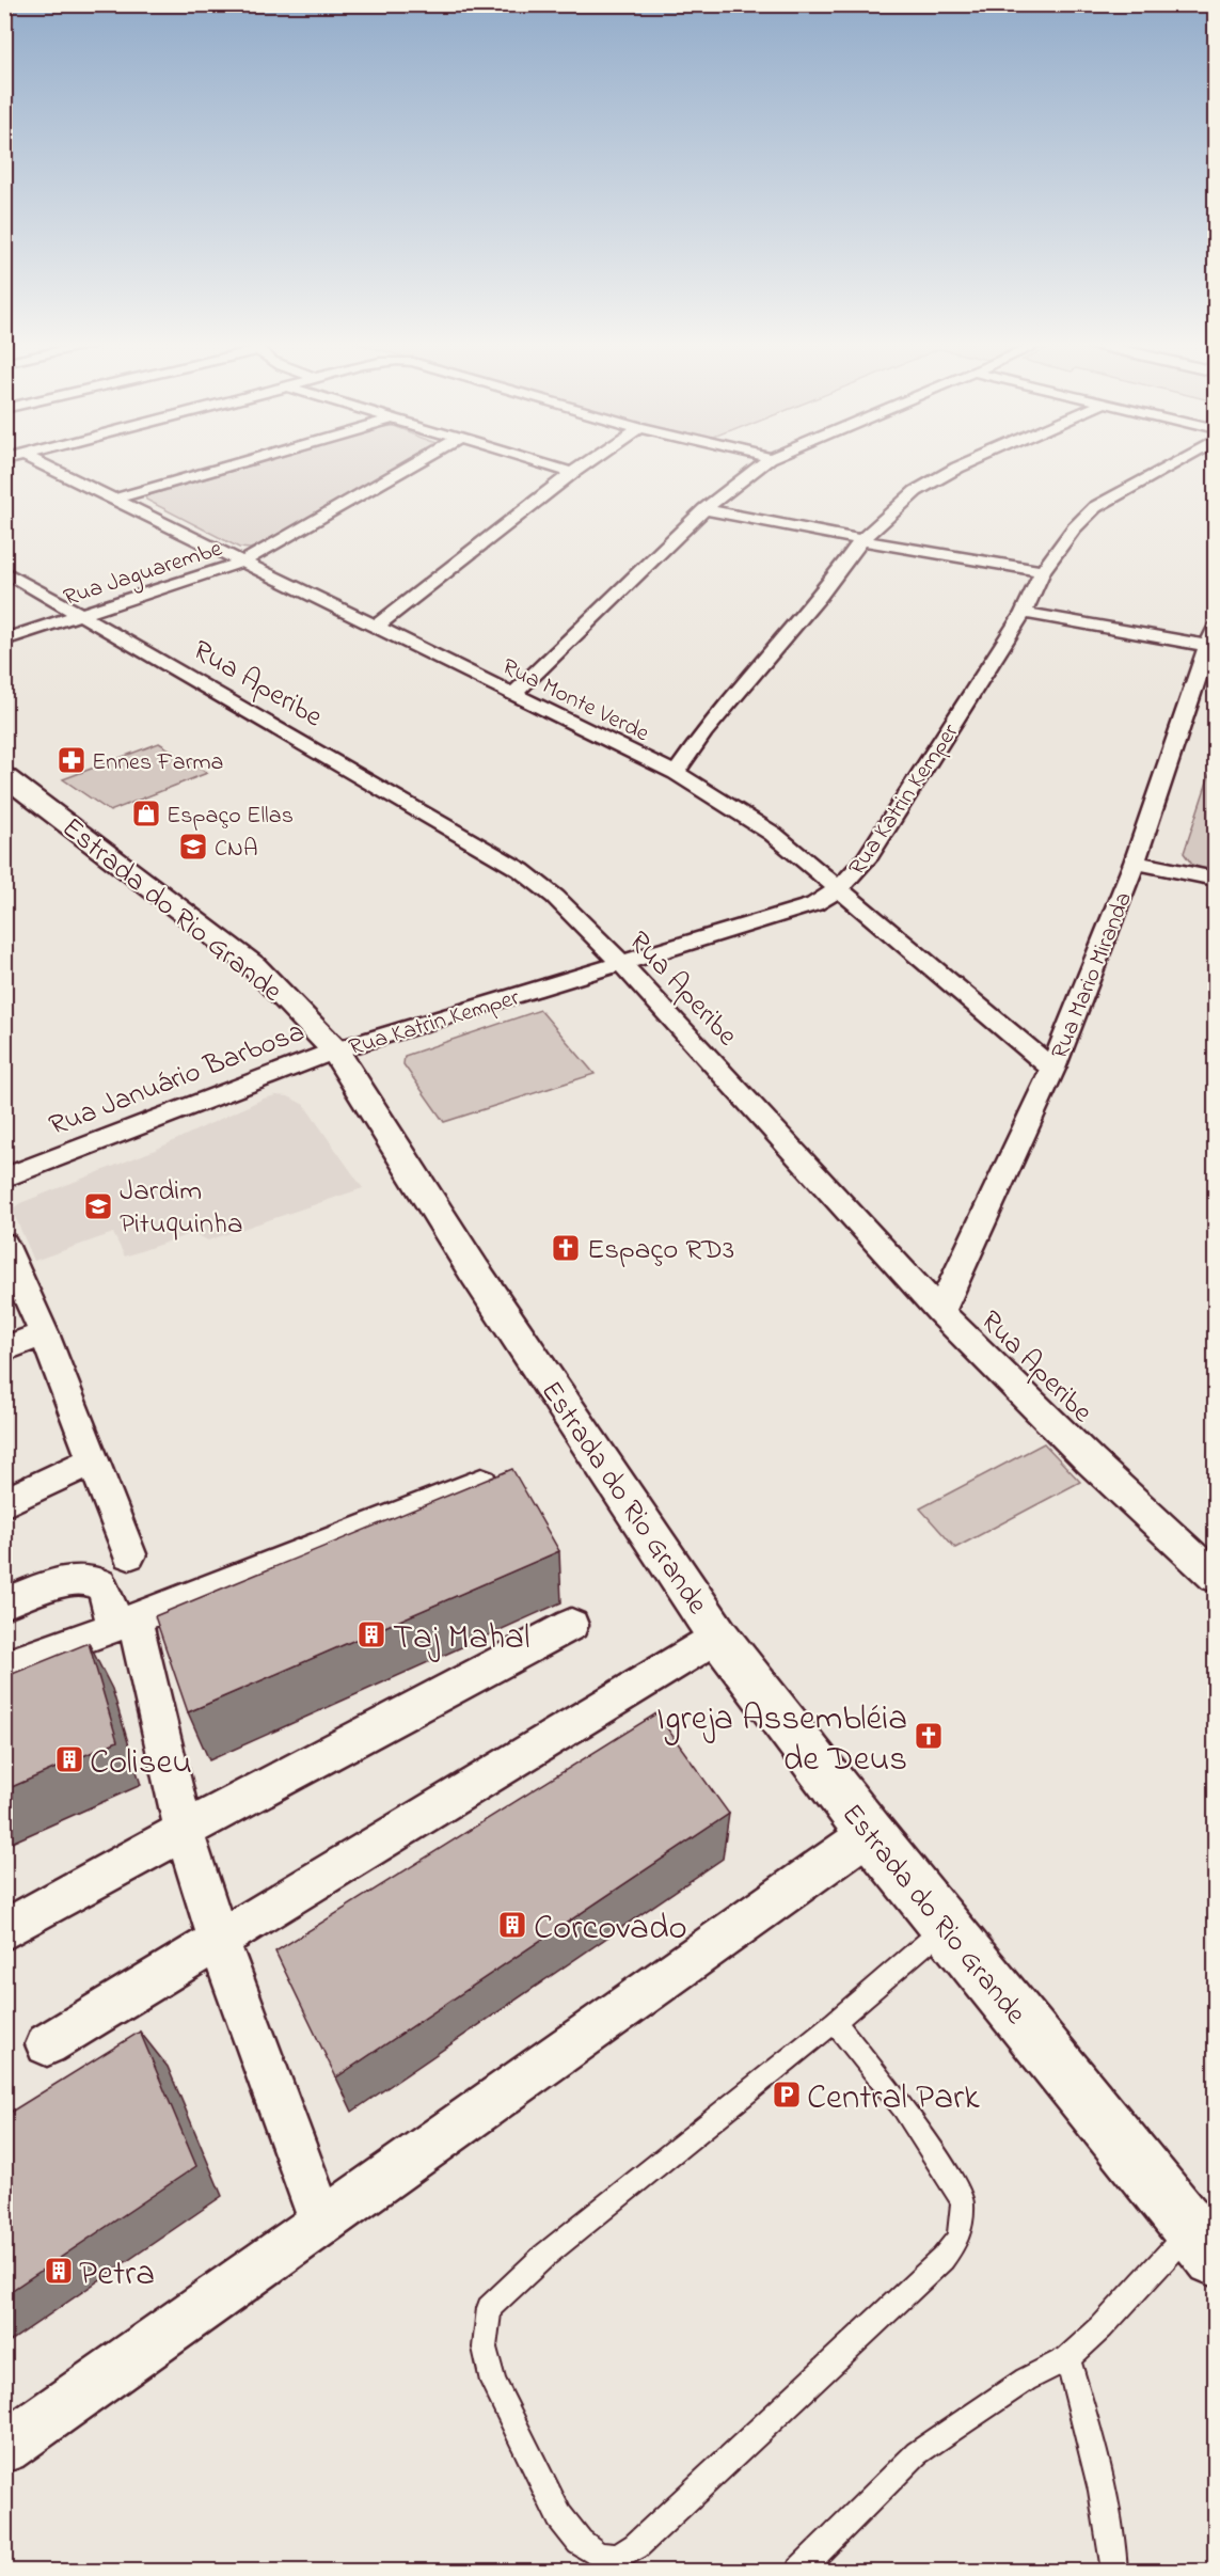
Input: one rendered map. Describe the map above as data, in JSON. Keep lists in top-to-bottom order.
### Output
{
  "streets": {
    "main road": ["Estrada do Rio Grande"],
    "street": [
      "Rua Jaguarembe",
      "Rua Aperibe",
      "Rua Monte Verde",
      "Rua Katrin Kemper",
      "Rua Mario Miranda",
      "Rua Januário Barbosa"
    ]
  },
  "crossings": [
    ["Rua Jaguarembe", "Rua Aperibe"],
    ["Rua Jaguarembe", "Rua Monte Verde"],
    ["Rua Aperibe", "Rua Katrin Kemper"],
    ["Rua Aperibe", "Rua Mario Miranda"],
    ["Rua Monte Verde", "Rua Katrin Kemper"],
    ["Rua Monte Verde", "Rua Mario Miranda"],
    ["Rua Katrin Kemper", "Estrada do Rio Grande"],
    ["Rua Katrin Kemper", "Rua Januário Barbosa"],
    ["Estrada do Rio Grande", "Rua Januário Barbosa"]
  ],
  "places": {
    "pharmacy": ["Ennes Farma"],
    "shop": ["Espaço Ellas"],
    "school or university": ["CNA", "Jardim Pituquinha"],
    "church": ["Espaço RD3", "Igreja Assembléia de Deus"],
    "building": [
      "Taj Mahal",
      "Coliseu",
      "Corcovado",
      "Petra"
    ],
    "parking": ["Central Park"]
  }
}
